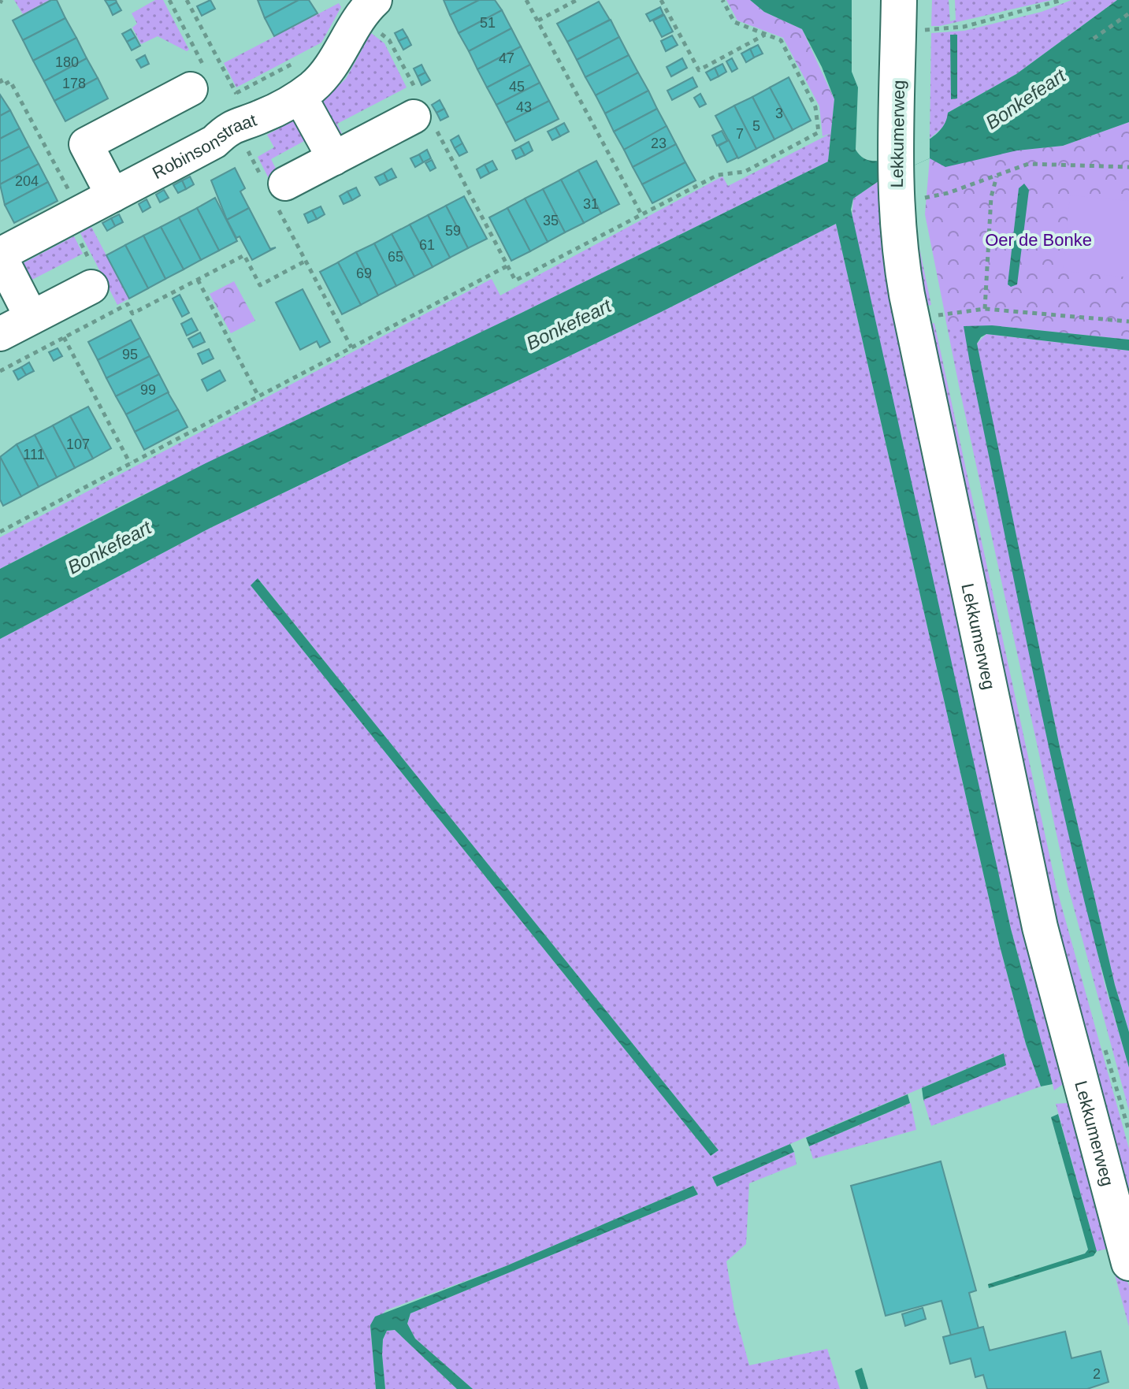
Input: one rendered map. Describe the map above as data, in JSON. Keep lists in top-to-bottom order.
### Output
{
  "streets": {
    "main road": ["Lekkumerweg"],
    "street": ["Robinsonstraat"]
  },
  "water": ["Bonkefeart"],
  "parks": ["Oer de Bonke"],
  "house_numbers": [
    "51",
    "47",
    "180",
    "178",
    "45",
    "43",
    "3",
    "5",
    "7",
    "23",
    "204",
    "31",
    "35",
    "59",
    "61",
    "65",
    "69",
    "95",
    "99",
    "107",
    "111",
    "2"
  ]
}
